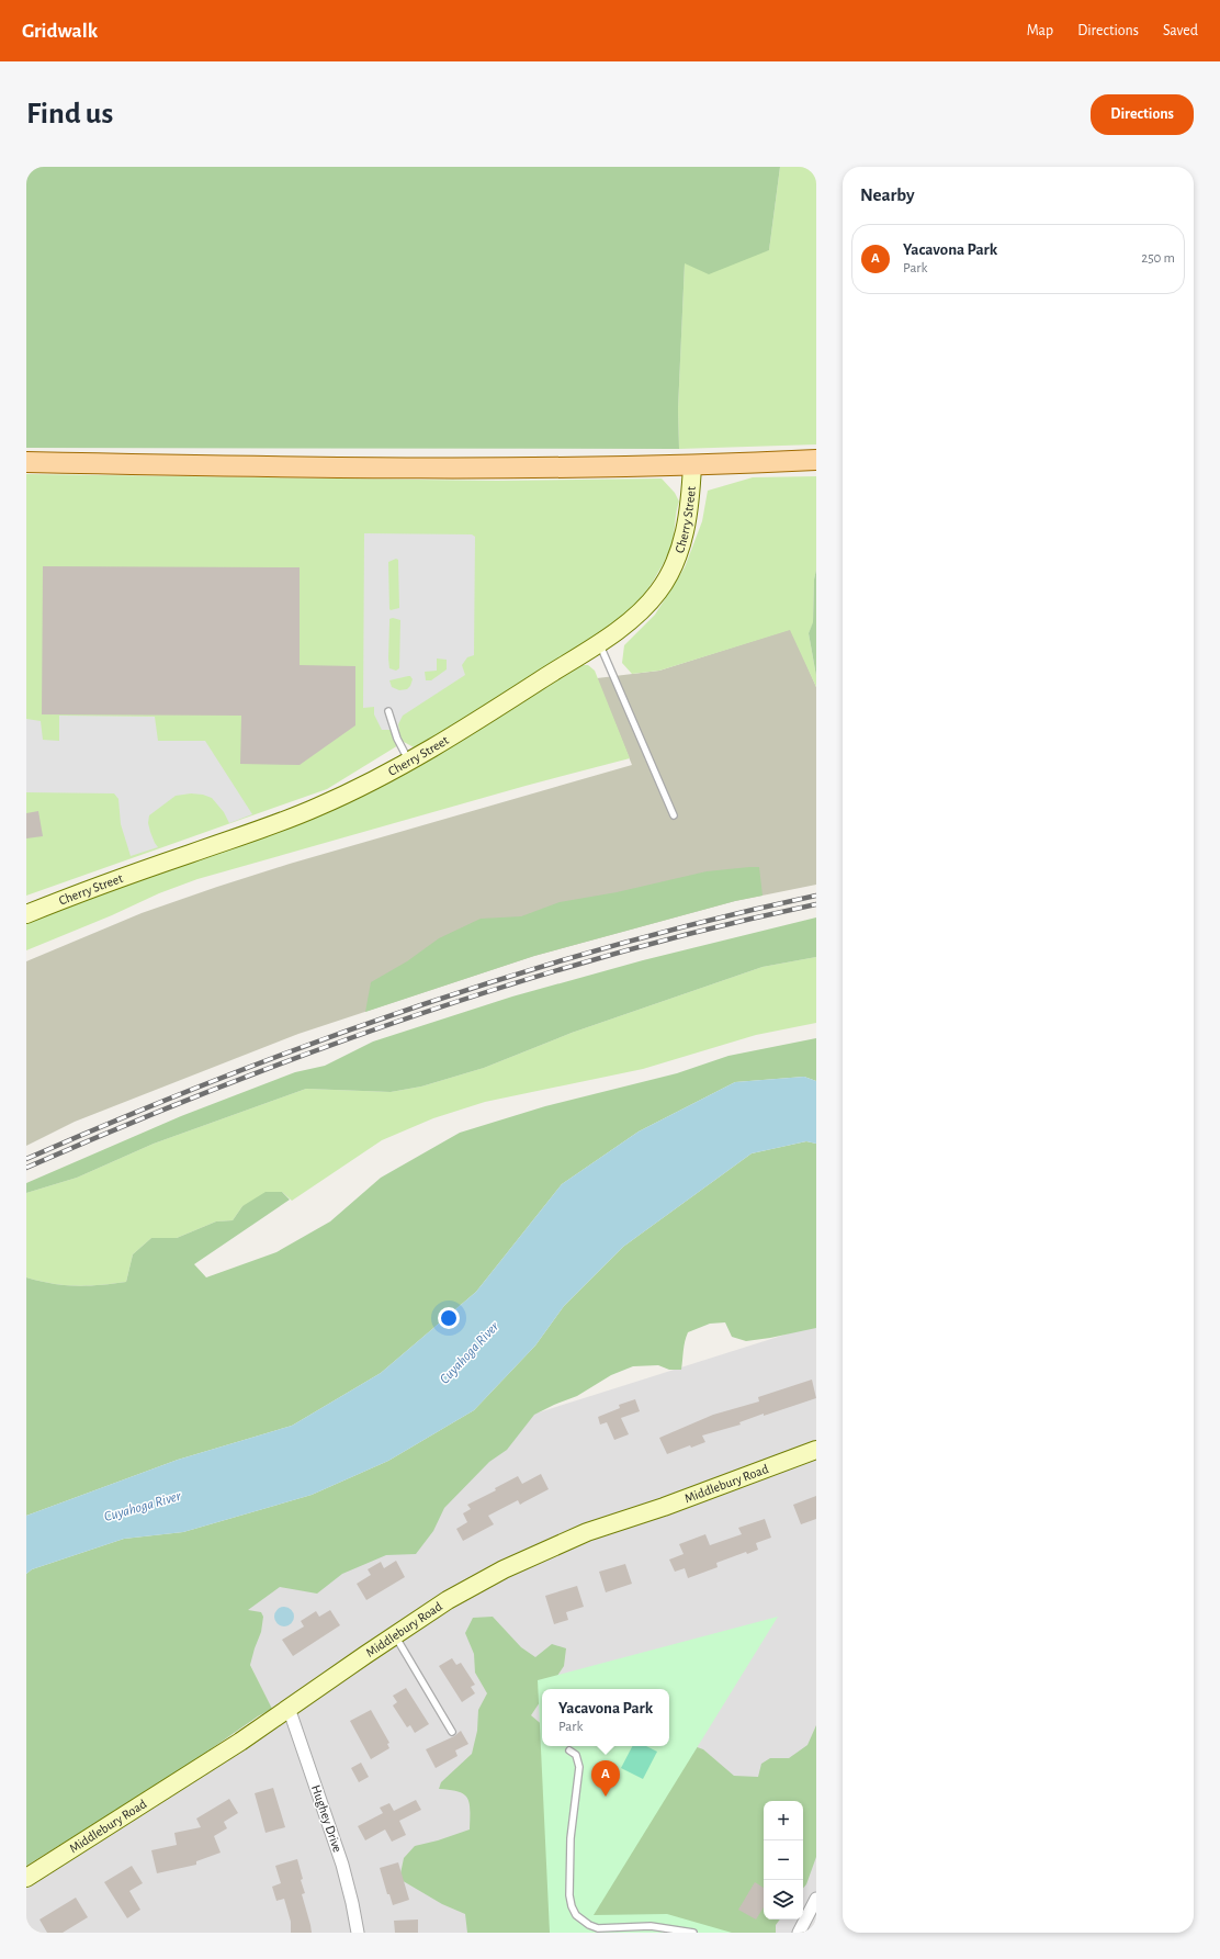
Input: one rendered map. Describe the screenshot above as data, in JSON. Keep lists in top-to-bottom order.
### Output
{
  "streets": {
    "street": ["Cherry Street", "Middlebury Road", "Hughey Drive"]
  },
  "crossings": [
    ["Middlebury Road", "Hughey Drive"]
  ],
  "water": ["Cuyahoga River"],
  "page": {
    "header": "Gridwalk",
    "nav": ["Map", "Directions", "Saved"],
    "buttons": "Directions",
    "title": "Find us",
    "heading": "Nearby",
    "list": [
      {
        "mark": "A",
        "name": "Yacavona Park",
        "note": "Park",
        "value": "250 m"
      }
    ],
    "popup": ["Yacavona Park", "Park"],
    "pins": "A",
    "map_buttons": ["+", "−"]
  }
}
